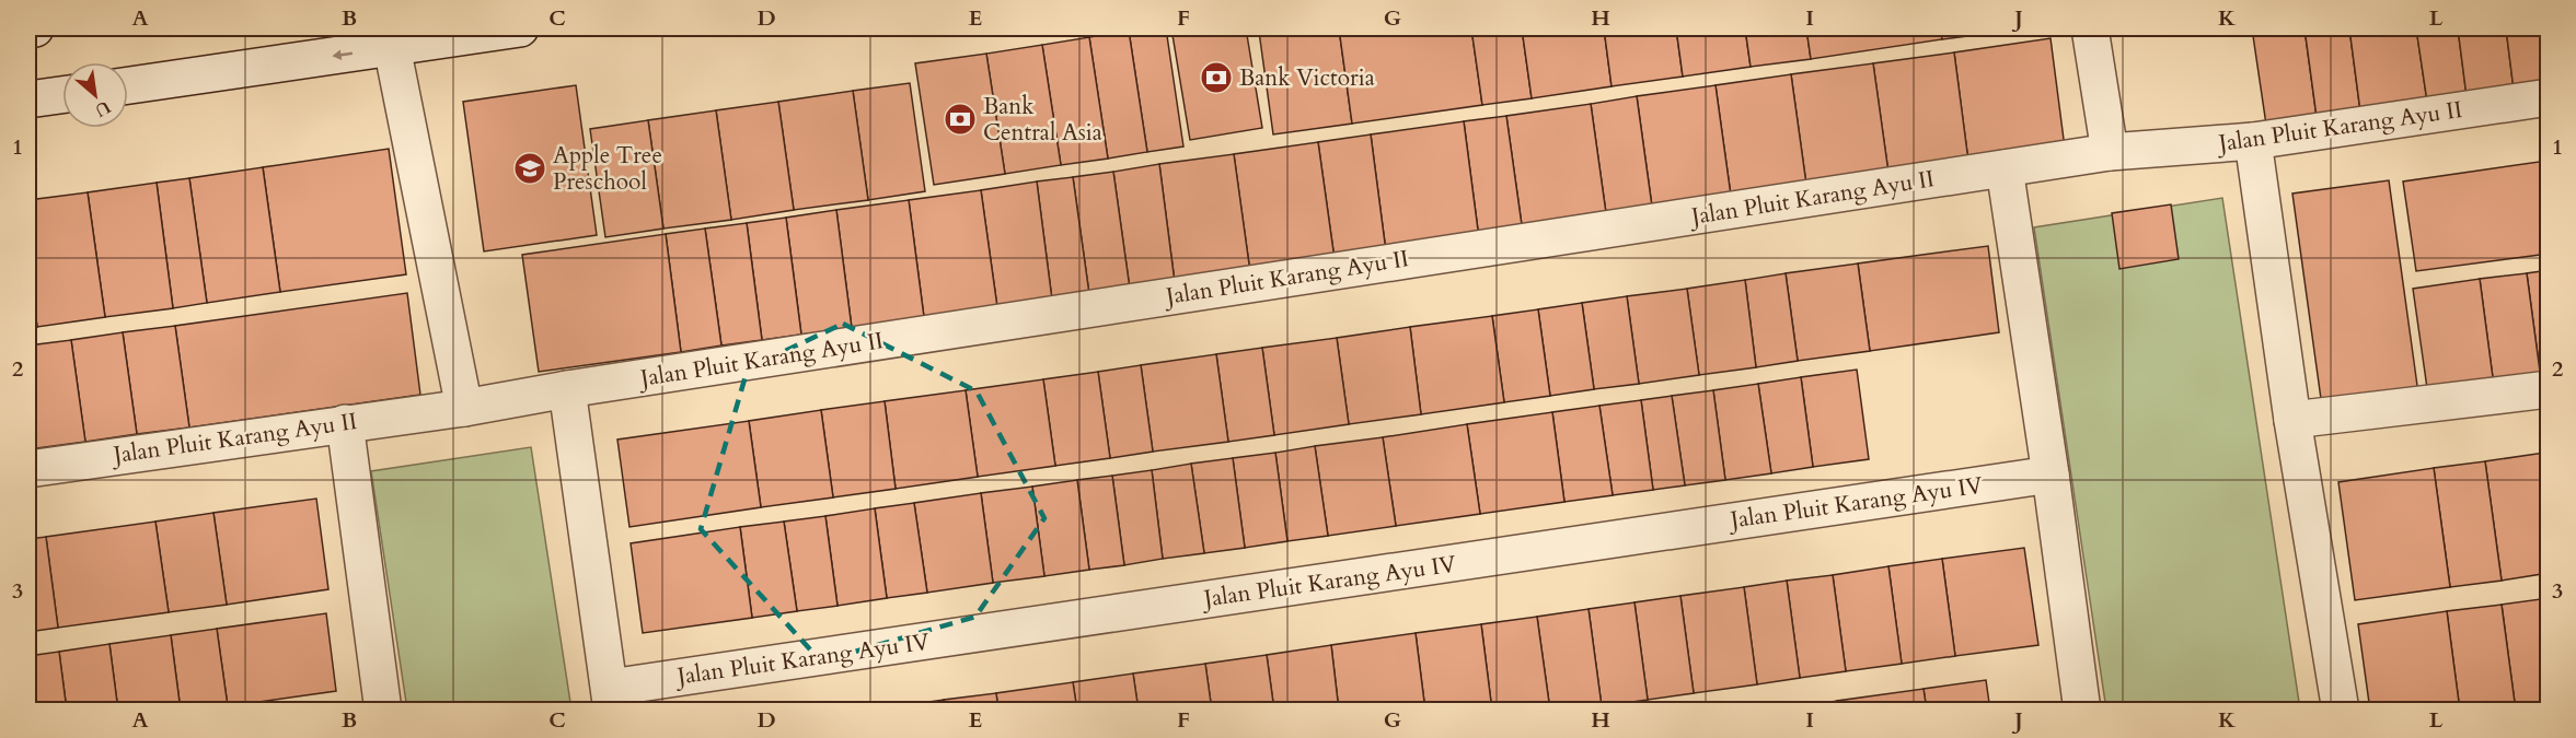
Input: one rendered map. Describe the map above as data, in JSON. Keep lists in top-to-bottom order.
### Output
{
  "streets": {
    "street": ["Jalan Pluit Karang Ayu II", "Jalan Pluit Karang Ayu IV"]
  },
  "places": {
    "bank": ["Bank Victoria", "Bank Central Asia"],
    "school or university": ["Apple Tree Preschool"]
  },
  "north": "bottom right",
  "grid": {
    "columns": [
      "A",
      "B",
      "C",
      "D",
      "E",
      "F",
      "G",
      "H",
      "I",
      "J",
      "K",
      "L"
    ],
    "rows": ["1", "2", "3"]
  }
}
